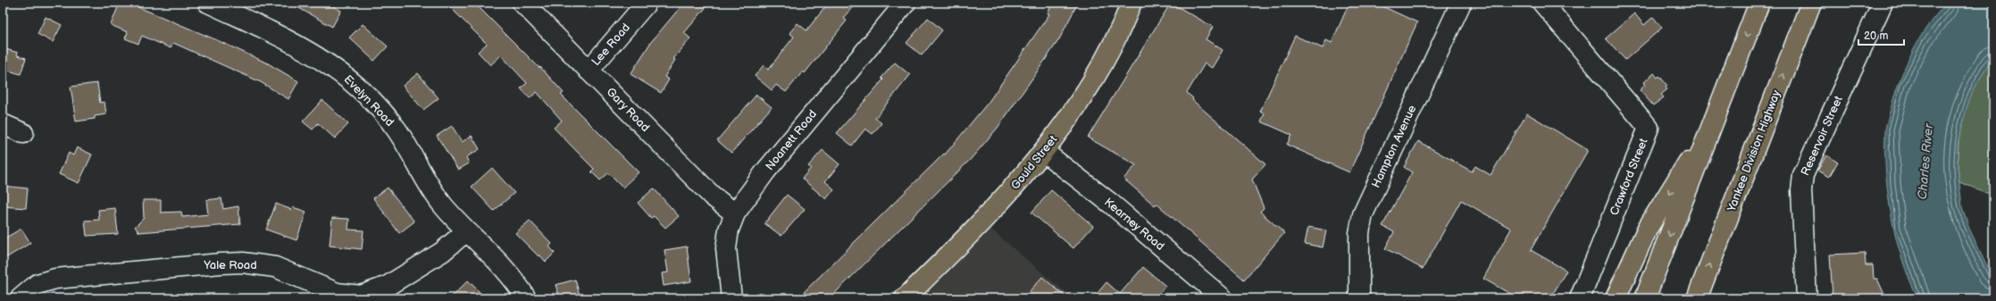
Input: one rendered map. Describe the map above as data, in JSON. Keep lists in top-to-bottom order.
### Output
{
  "streets": {
    "main road": ["Yankee Division Highway", "Gould Street"],
    "street": [
      "Lee Road",
      "Evelyn Road",
      "Gary Road",
      "Reservoir Street",
      "Noanett Road",
      "Hampton Avenue",
      "Crawford Street",
      "Kearney Road",
      "Yale Road"
    ]
  },
  "crossings": [
    ["Lee Road", "Gary Road"],
    ["Evelyn Road", "Yale Road"],
    ["Gary Road", "Noanett Road"],
    ["Gould Street", "Kearney Road"]
  ],
  "water": ["Charles River"],
  "scale_bar": "20 m"
}
